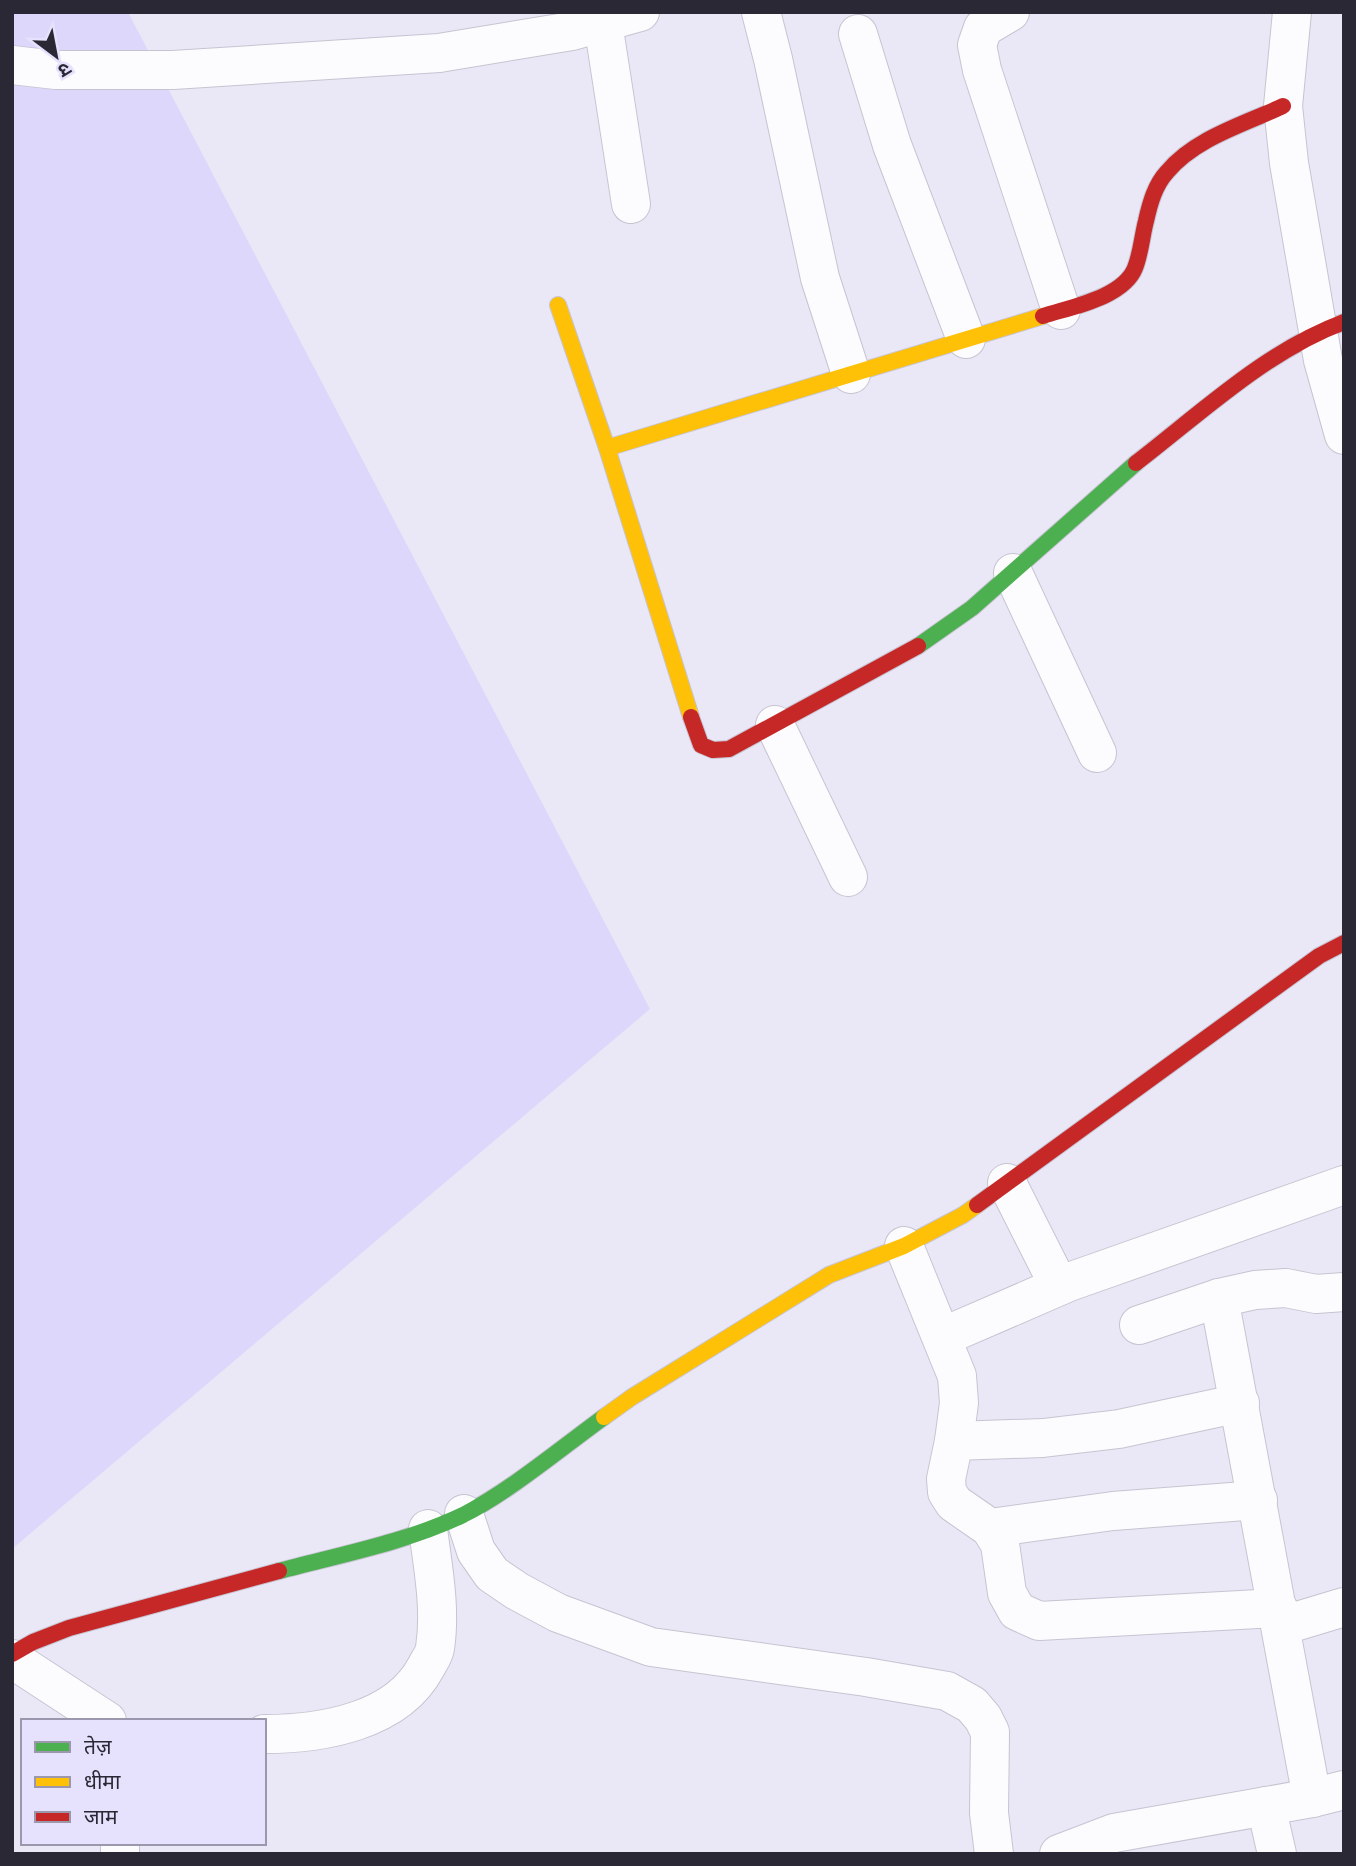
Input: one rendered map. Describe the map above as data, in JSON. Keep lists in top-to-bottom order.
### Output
{
  "legend": ["तेज़", "धीमा", "जाम"],
  "north": "bottom right"
}
